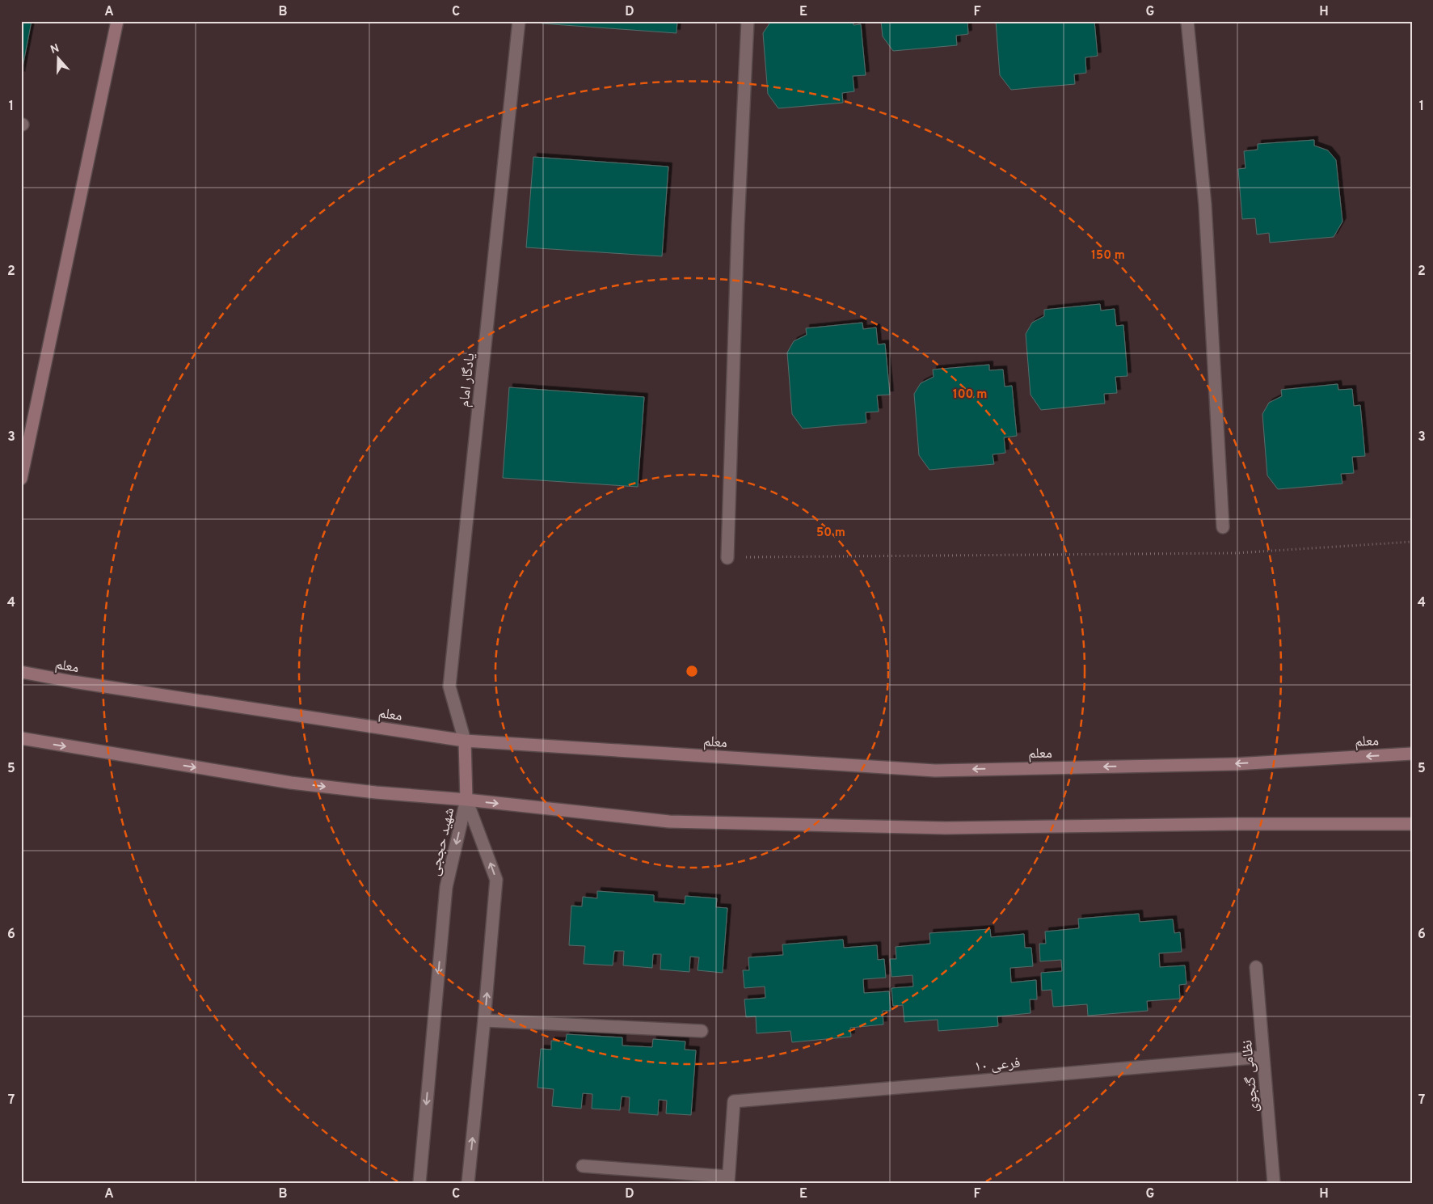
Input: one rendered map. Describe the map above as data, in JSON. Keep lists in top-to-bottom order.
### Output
{
  "streets": {
    "main road": ["معلم"],
    "street": [
      "یادگار امام",
      "شهید حججی",
      "فرعی ۱۰",
      "نظامی گنجوی"
    ]
  },
  "crossings": [
    ["یادگار امام", "معلم"],
    ["فرعی ۱۰", "نظامی گنجوی"]
  ],
  "north": "top",
  "grid": {
    "columns": [
      "A",
      "B",
      "C",
      "D",
      "E",
      "F",
      "G",
      "H"
    ],
    "rows": [
      "1",
      "2",
      "3",
      "4",
      "5",
      "6",
      "7"
    ]
  },
  "rings": ["150 m", "100 m", "50 m"]
}
